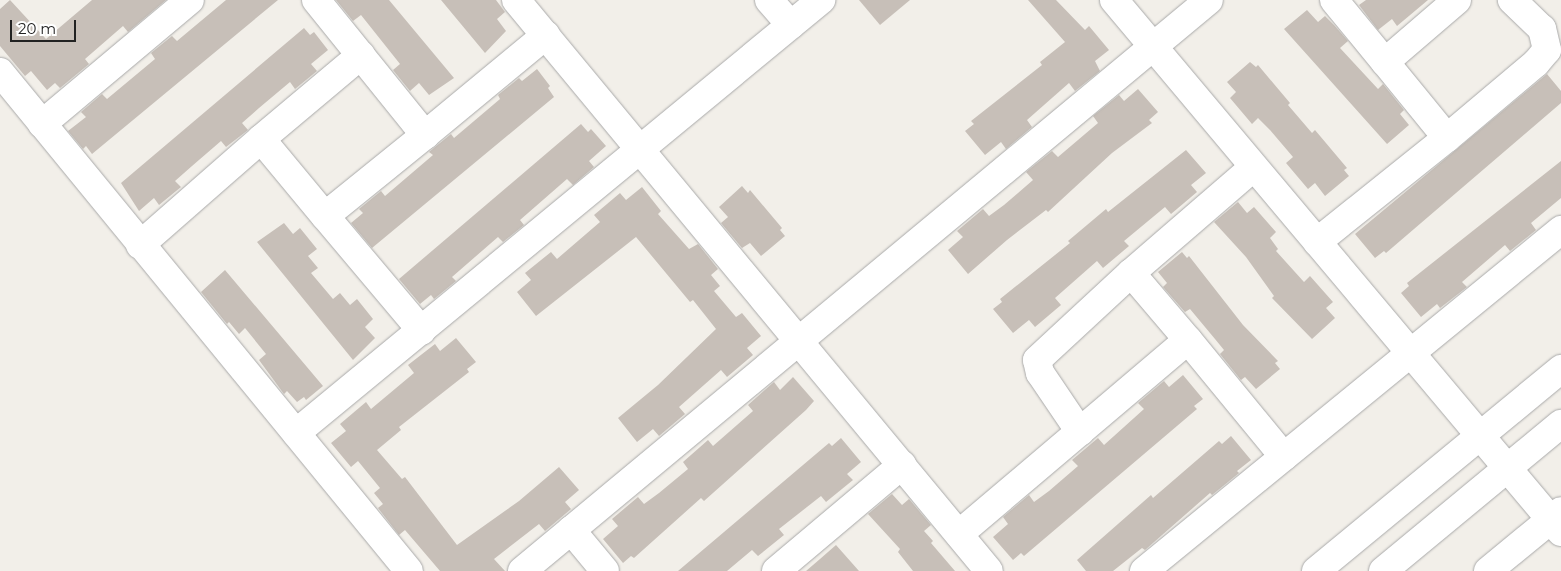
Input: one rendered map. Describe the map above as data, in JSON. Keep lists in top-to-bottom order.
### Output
{
  "scale_bar": "20 m"
}
